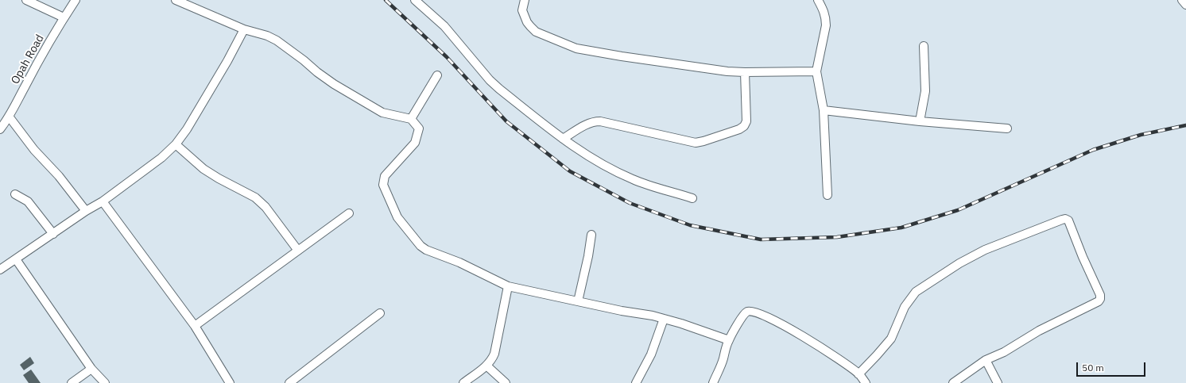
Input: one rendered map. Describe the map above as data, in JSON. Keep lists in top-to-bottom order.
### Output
{
  "streets": {
    "street": ["Opah Road"]
  },
  "scale_bar": "50 m"
}
